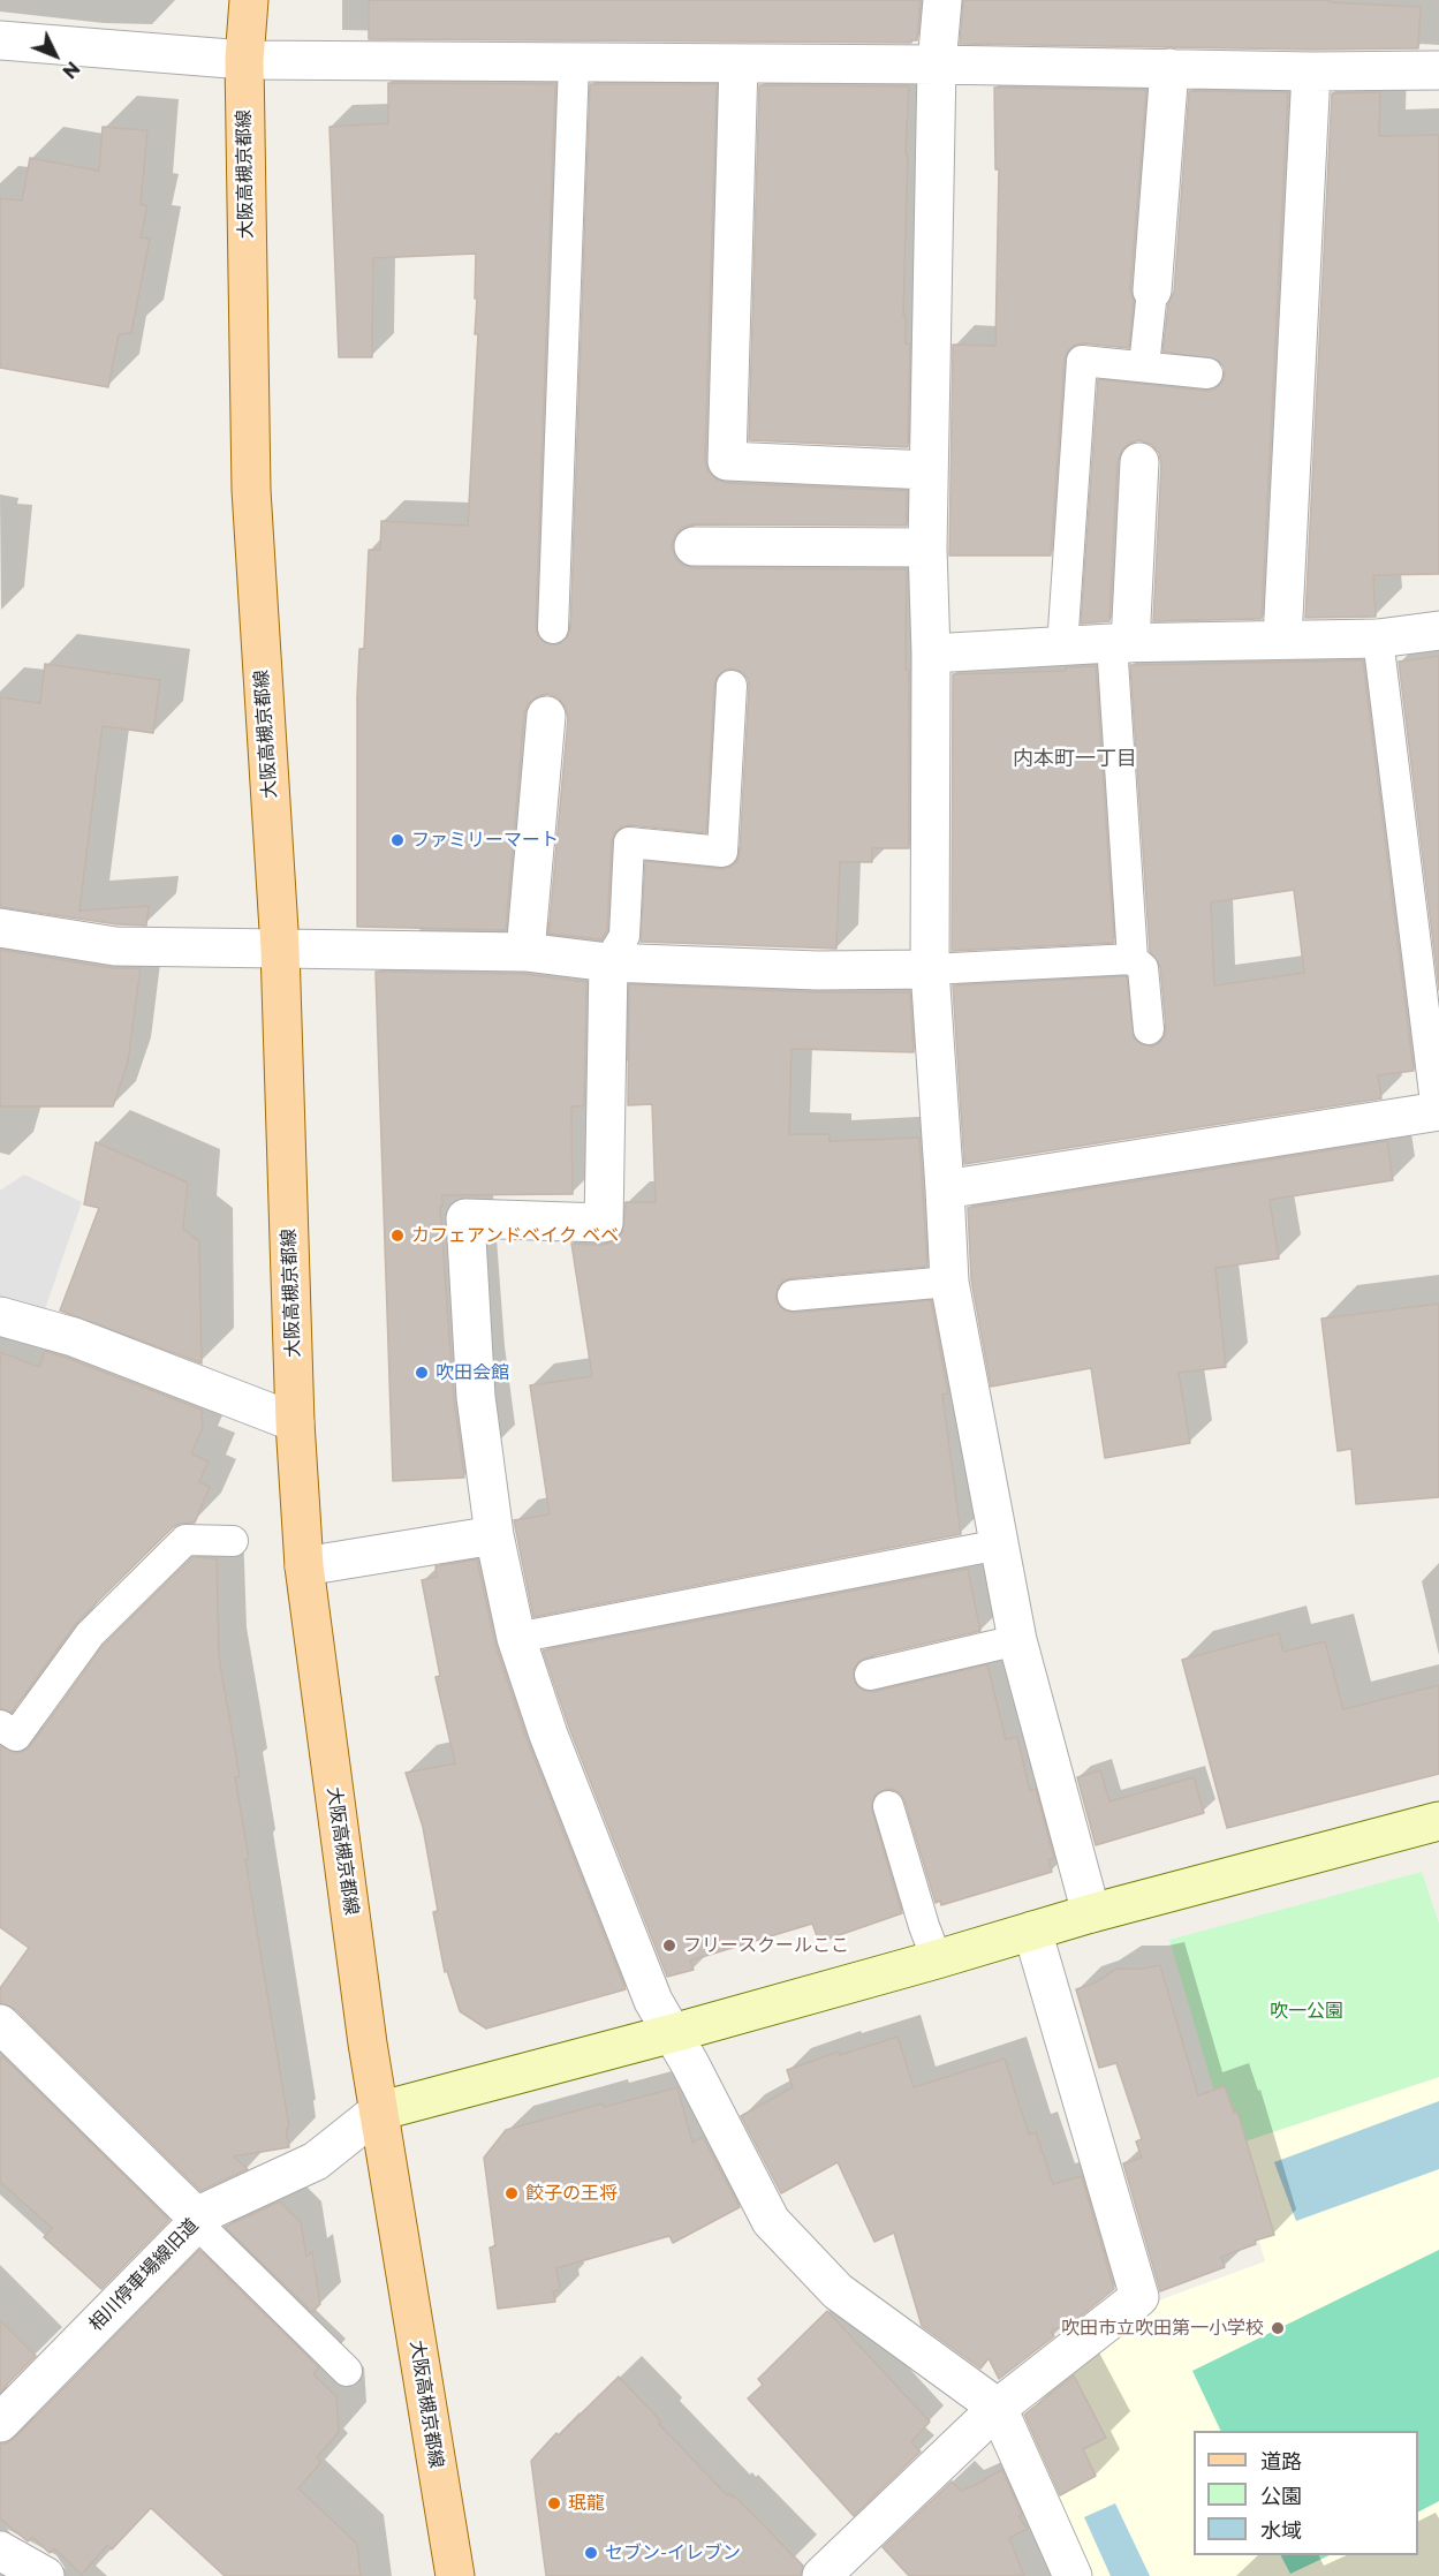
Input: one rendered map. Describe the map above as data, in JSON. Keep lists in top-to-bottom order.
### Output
{
  "streets": {
    "main road": ["大阪高槻京都線"],
    "street": ["相川停車場線旧道"]
  },
  "crossings": [
    ["大阪高槻京都線", "相川停車場線旧道"]
  ],
  "districts": ["内本町一丁目"],
  "parks": ["吹一公園"],
  "places": [
    "ファミリーマート",
    "カフェアンドベイク ベベ",
    "吹田会館",
    "フリースクールここ",
    "餃子の王将",
    "吹田市立吹田第一小学校",
    "珉龍",
    "セブン-イレブン"
  ],
  "legend": ["道路", "公園", "水域"],
  "north": "bottom right"
}
